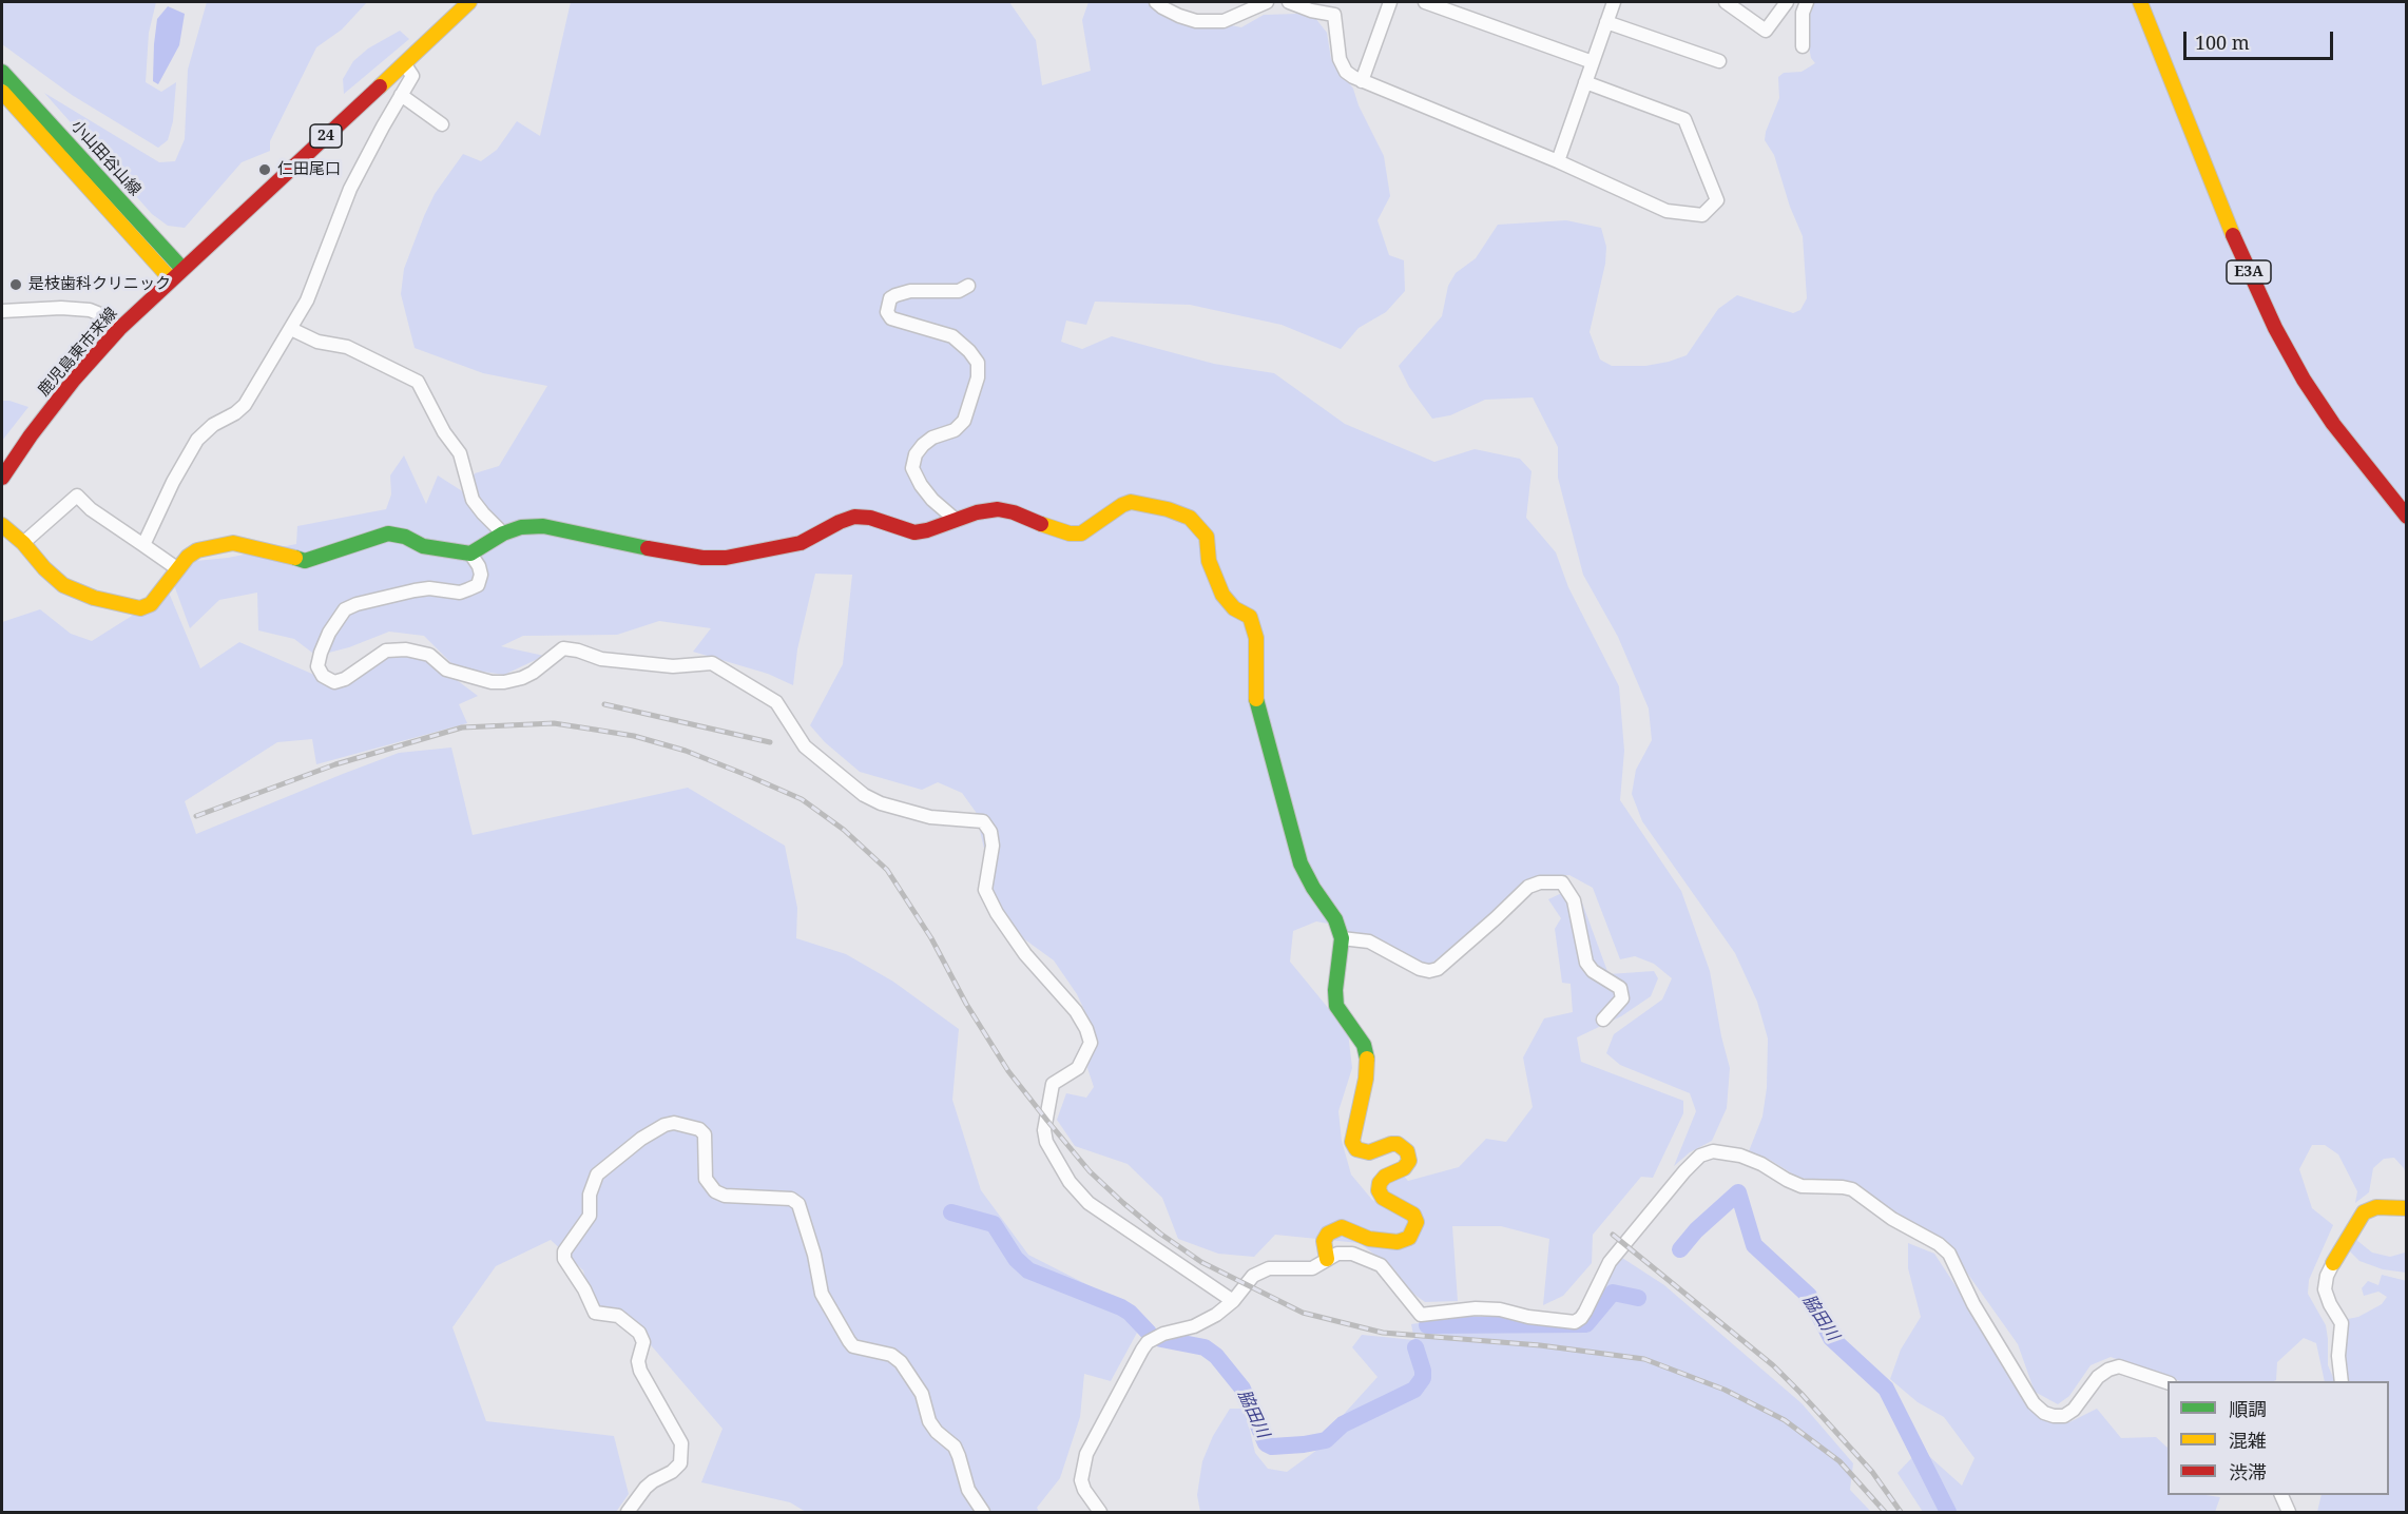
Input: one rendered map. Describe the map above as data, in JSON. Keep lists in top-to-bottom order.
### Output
{
  "streets": {
    "main road": [
      "24",
      "小山田谷山線",
      "E3A",
      "鹿児島東市来線"
    ]
  },
  "crossings": [
    ["小山田谷山線", "鹿児島東市来線"]
  ],
  "water": ["脇田川"],
  "places": ["仁田尾口", "是枝歯科クリニック"],
  "legend": ["順調", "混雑", "渋滞"],
  "scale_bar": "100 m"
}
